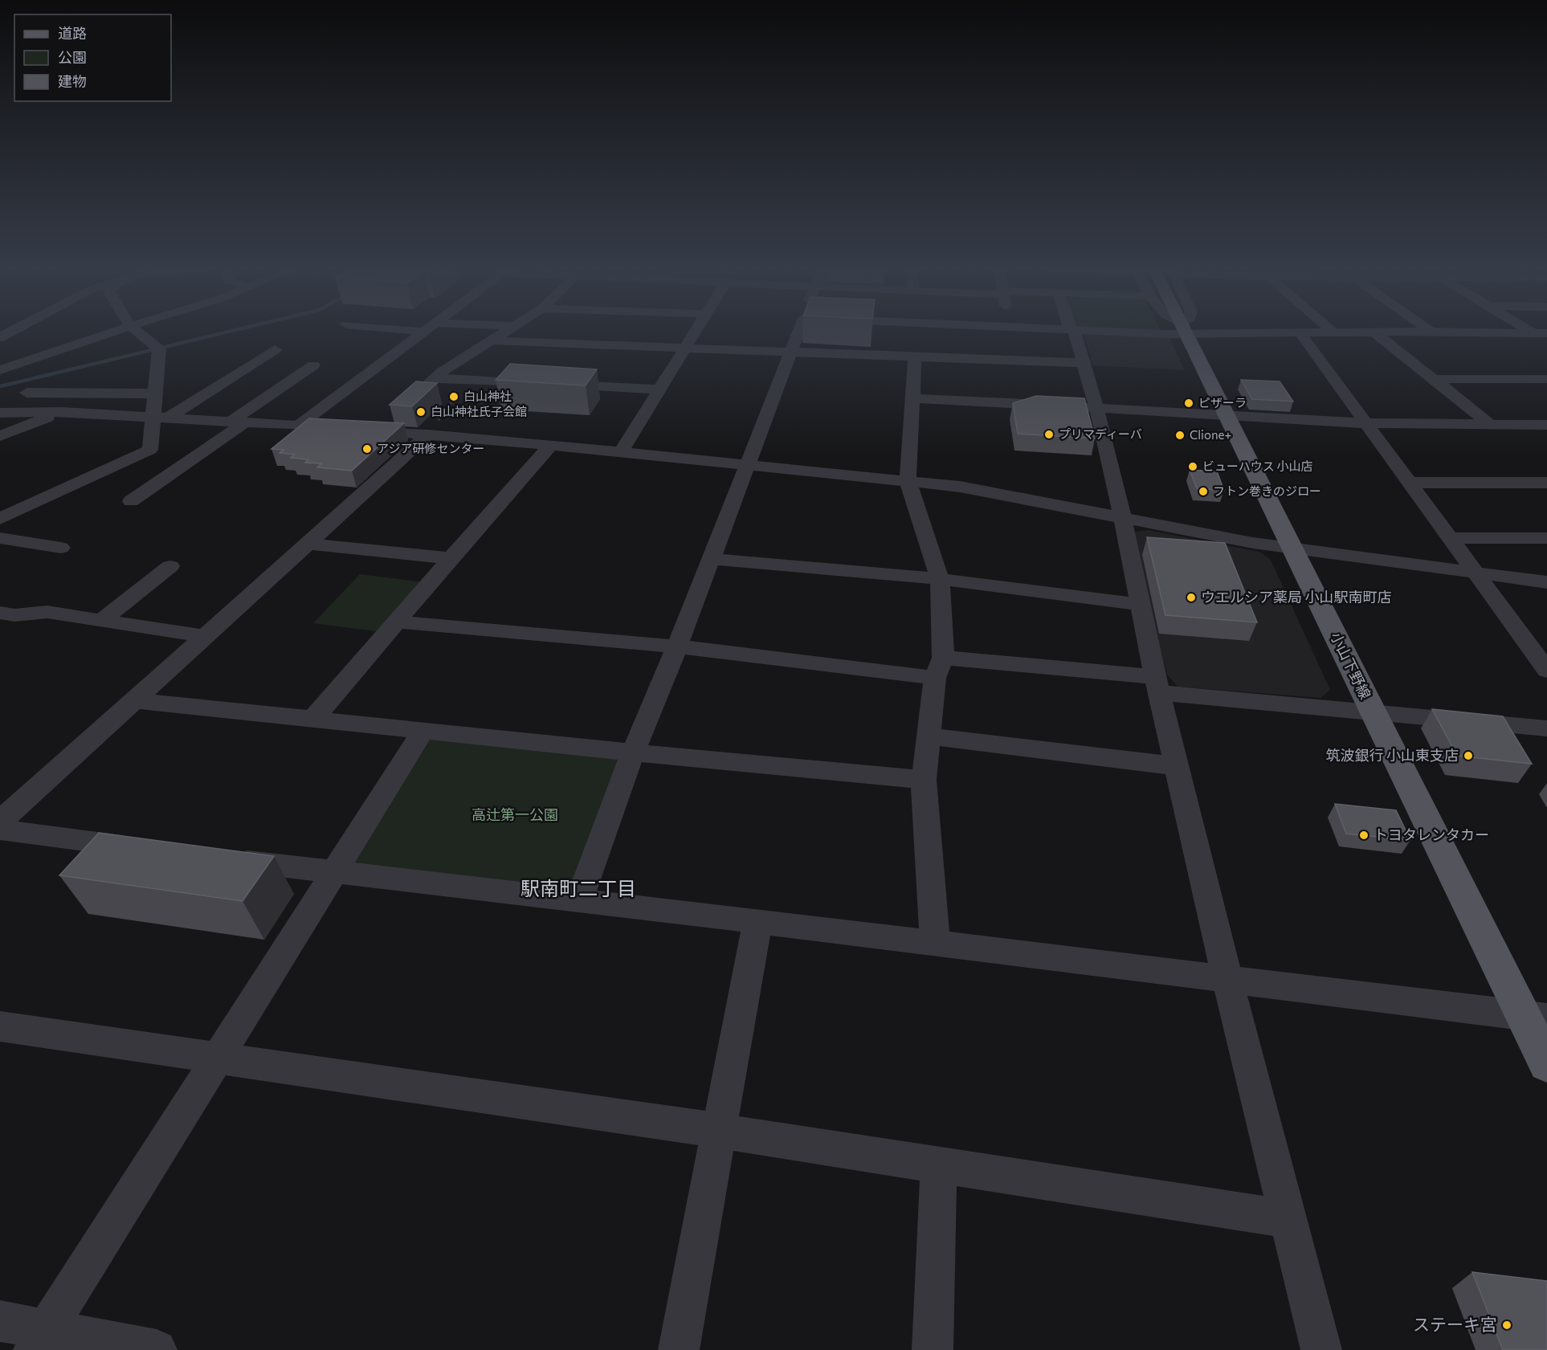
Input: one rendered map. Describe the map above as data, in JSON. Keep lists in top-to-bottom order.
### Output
{
  "streets": {
    "main road": ["小山下野線"]
  },
  "districts": ["駅南町二丁目"],
  "parks": ["高辻第一公園"],
  "places": [
    "白山神社",
    "ピザーラ",
    "白山神社氏子会館",
    "プリマディーバ",
    "Clione+",
    "アジア研修センター",
    "ビューハウス 小山店",
    "フトン巻きのジロー",
    "ウエルシア薬局 小山駅南町店",
    "筑波銀行 小山東支店",
    "トヨタレンタカー",
    "ステーキ宮"
  ],
  "legend": ["道路", "公園", "建物"]
}
